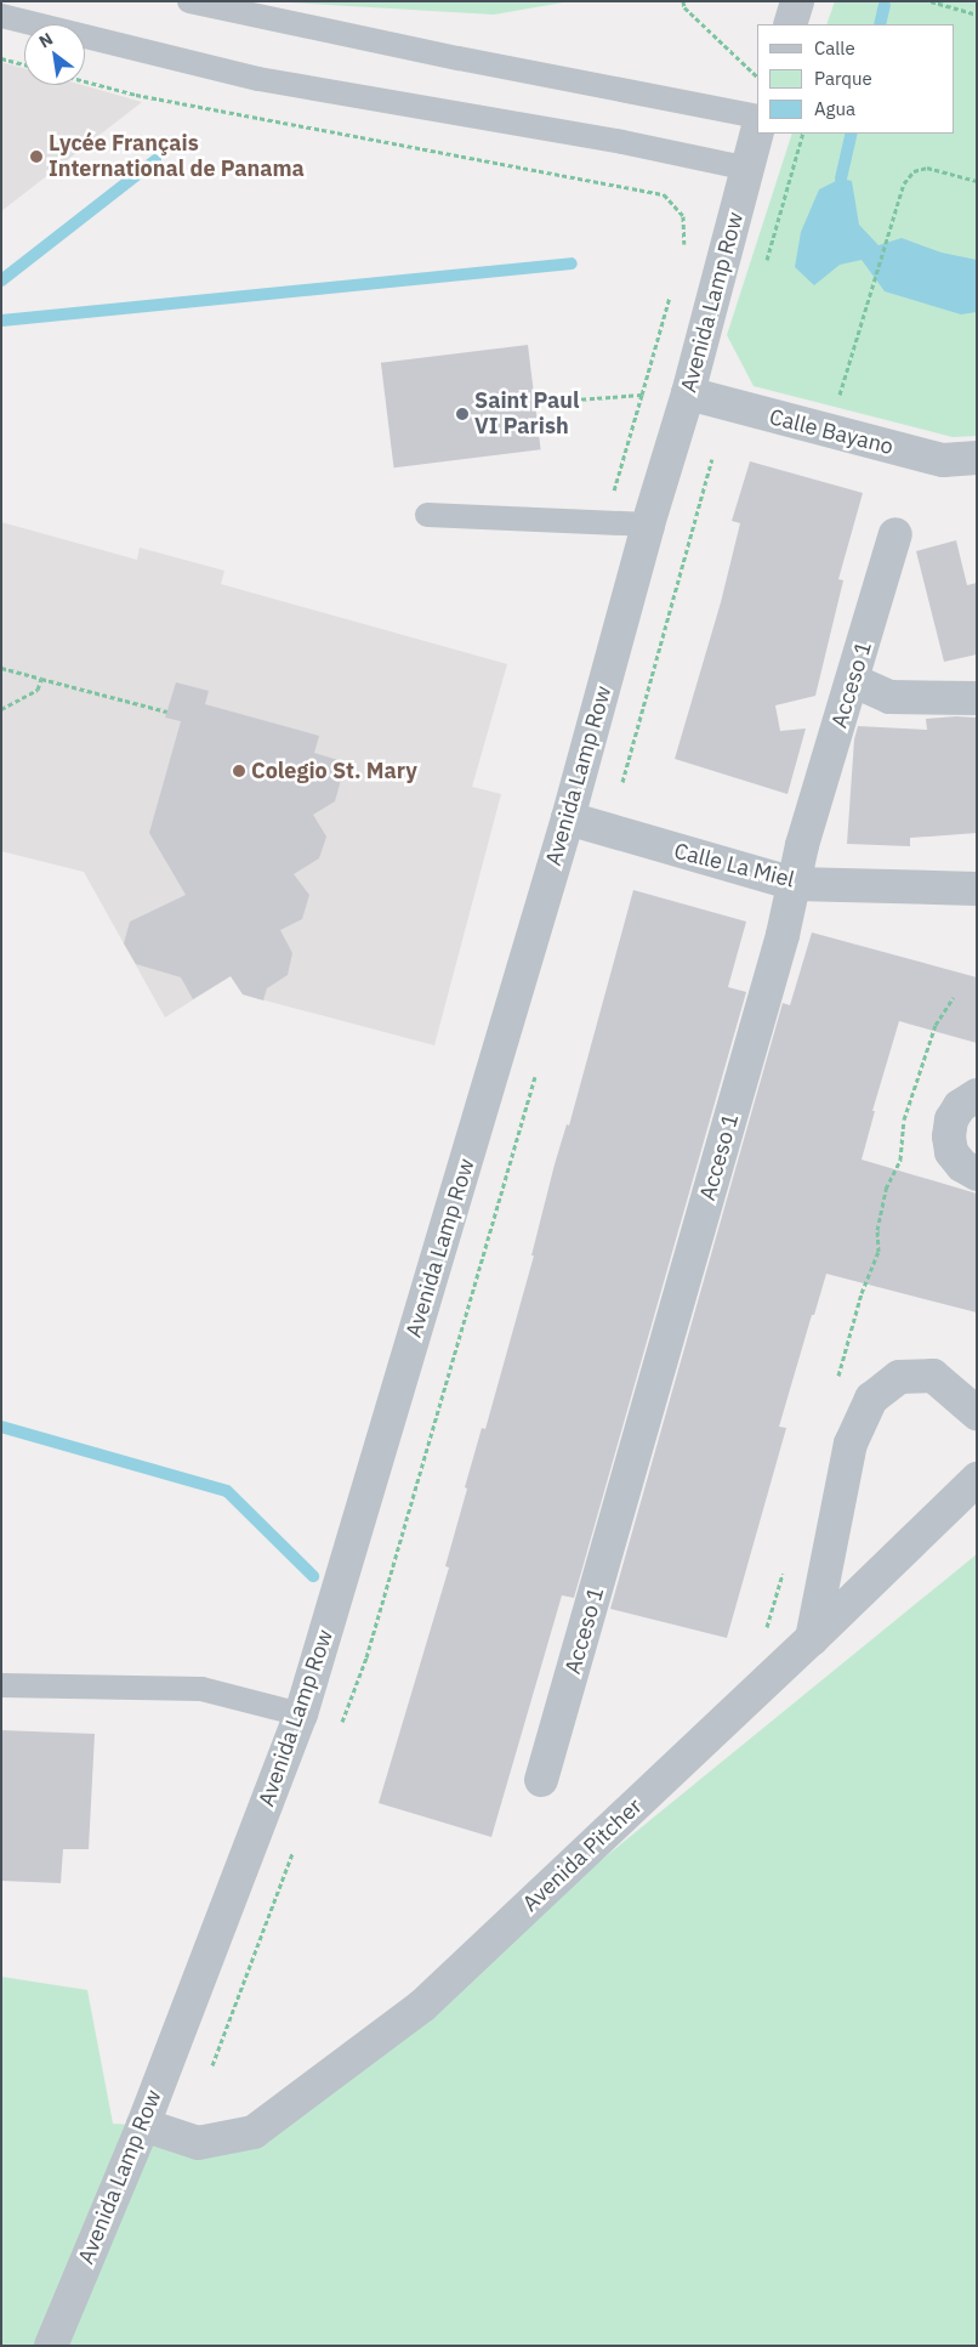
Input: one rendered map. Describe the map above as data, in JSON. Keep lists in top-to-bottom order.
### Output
{
  "streets": {
    "street": [
      "Avenida Lamp Row",
      "Calle Bayano",
      "Acceso 1",
      "Calle La Miel",
      "Avenida Pitcher"
    ]
  },
  "crossings": [
    ["Avenida Lamp Row", "Calle Bayano"],
    ["Avenida Lamp Row", "Calle La Miel"],
    ["Avenida Lamp Row", "Avenida Pitcher"],
    ["Acceso 1", "Calle La Miel"]
  ],
  "places": ["Lycée Français International de Panama", "Saint Paul VI Parish", "Colegio St. Mary"],
  "legend": ["Calle", "Parque", "Agua"],
  "north": "top left"
}
